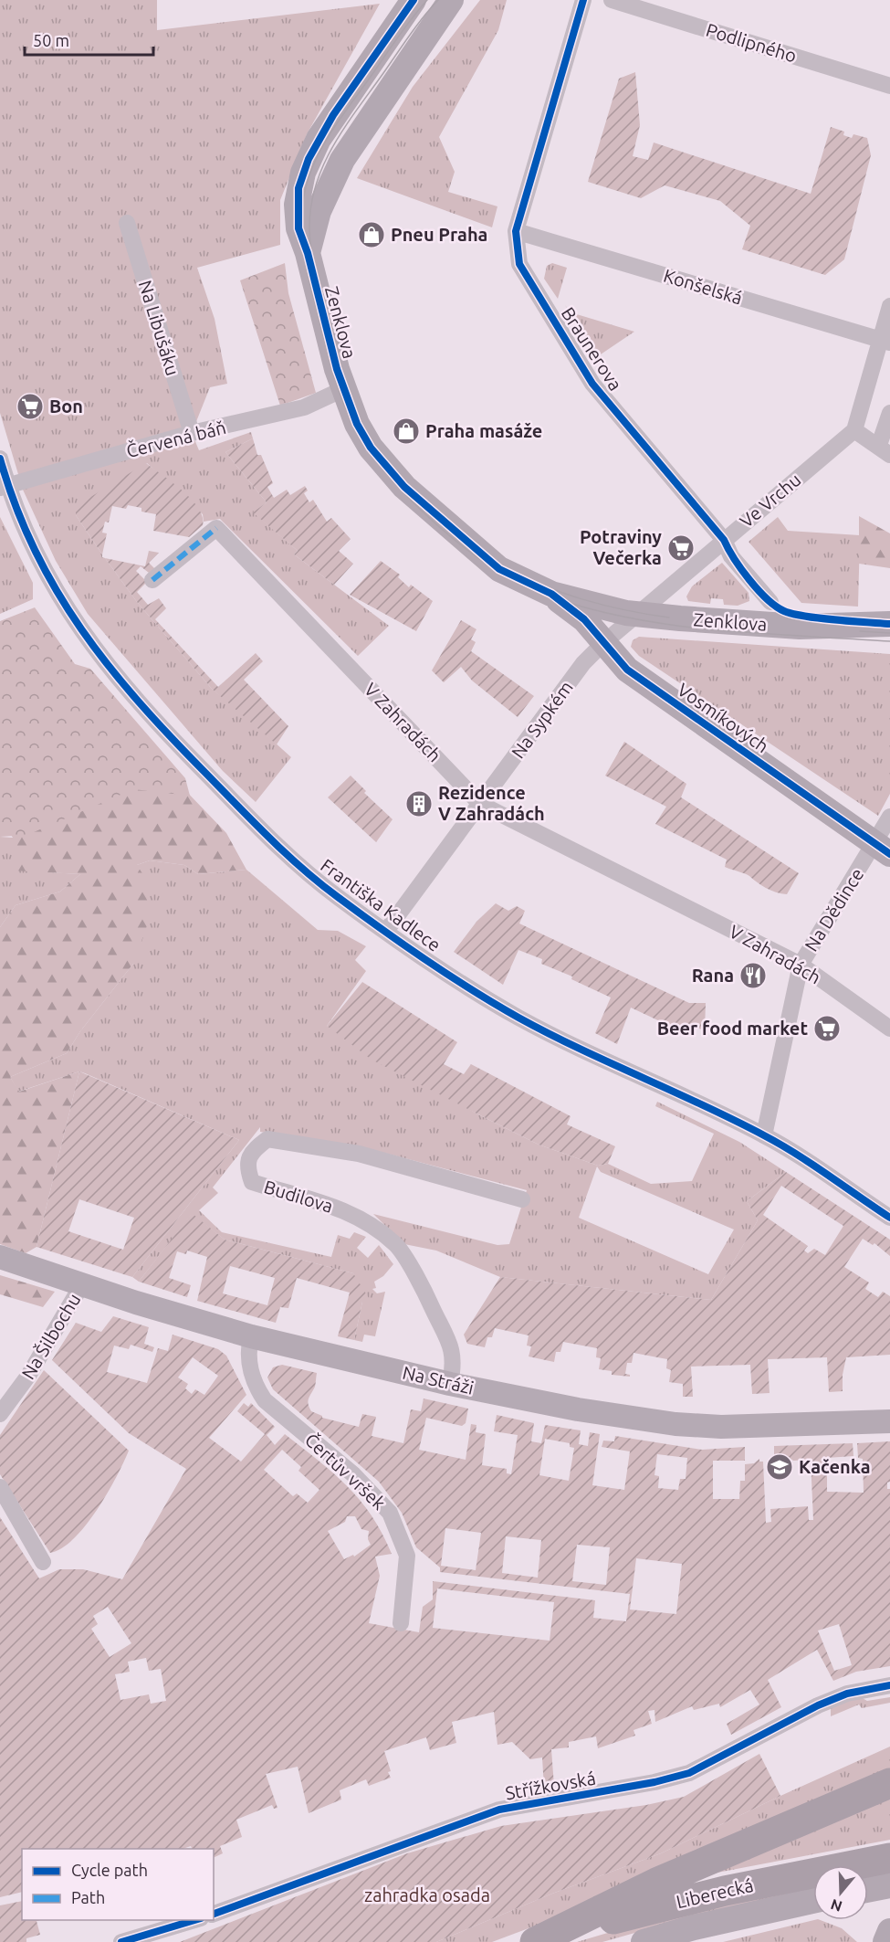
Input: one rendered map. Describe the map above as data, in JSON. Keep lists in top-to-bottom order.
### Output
{
  "streets": {
    "highway": ["Liberecká"],
    "main road": ["Zenklova", "Vosmíkových"],
    "street": [
      "Podlipného",
      "Konšelská",
      "Na Libušáku",
      "Braunerova",
      "Červená báň",
      "Ve Vrchu",
      "Na Sypkém",
      "V Zahradách",
      "Františka Kadlece",
      "Na Dědince",
      "Budilova",
      "Na Šilbochu",
      "Na Stráži",
      "Čertův vršek",
      "Střížkovská"
    ]
  },
  "crossings": [
    ["Konšelská", "Braunerova"],
    ["Zenklova", "Červená báň"],
    ["Zenklova", "Ve Vrchu"],
    ["Zenklova", "Vosmíkových"],
    ["Na Libušáku", "Červená báň"],
    ["Braunerova", "Ve Vrchu"],
    ["Červená báň", "Františka Kadlece"],
    ["Vosmíkových", "Na Sypkém"],
    ["Vosmíkových", "Na Dědince"],
    ["Na Sypkém", "V Zahradách"],
    ["Na Sypkém", "Františka Kadlece"],
    ["V Zahradách", "Na Dědince"],
    ["Františka Kadlece", "Na Dědince"],
    ["Budilova", "Na Stráži"],
    ["Na Šilbochu", "Na Stráži"],
    ["Na Stráži", "Čertův vršek"]
  ],
  "parks": ["zahradka osada"],
  "places": {
    "shop": ["Pneu Praha", "Praha masáže"],
    "supermarket": ["Bon", "Potraviny Večerka", "Beer food market"],
    "building": ["Rezidence V Zahradách"],
    "restaurant": ["Rana"],
    "school or university": ["Kačenka"]
  },
  "legend": ["Cycle path", "Path"],
  "scale_bar": "50 m",
  "north": "bottom"
}
